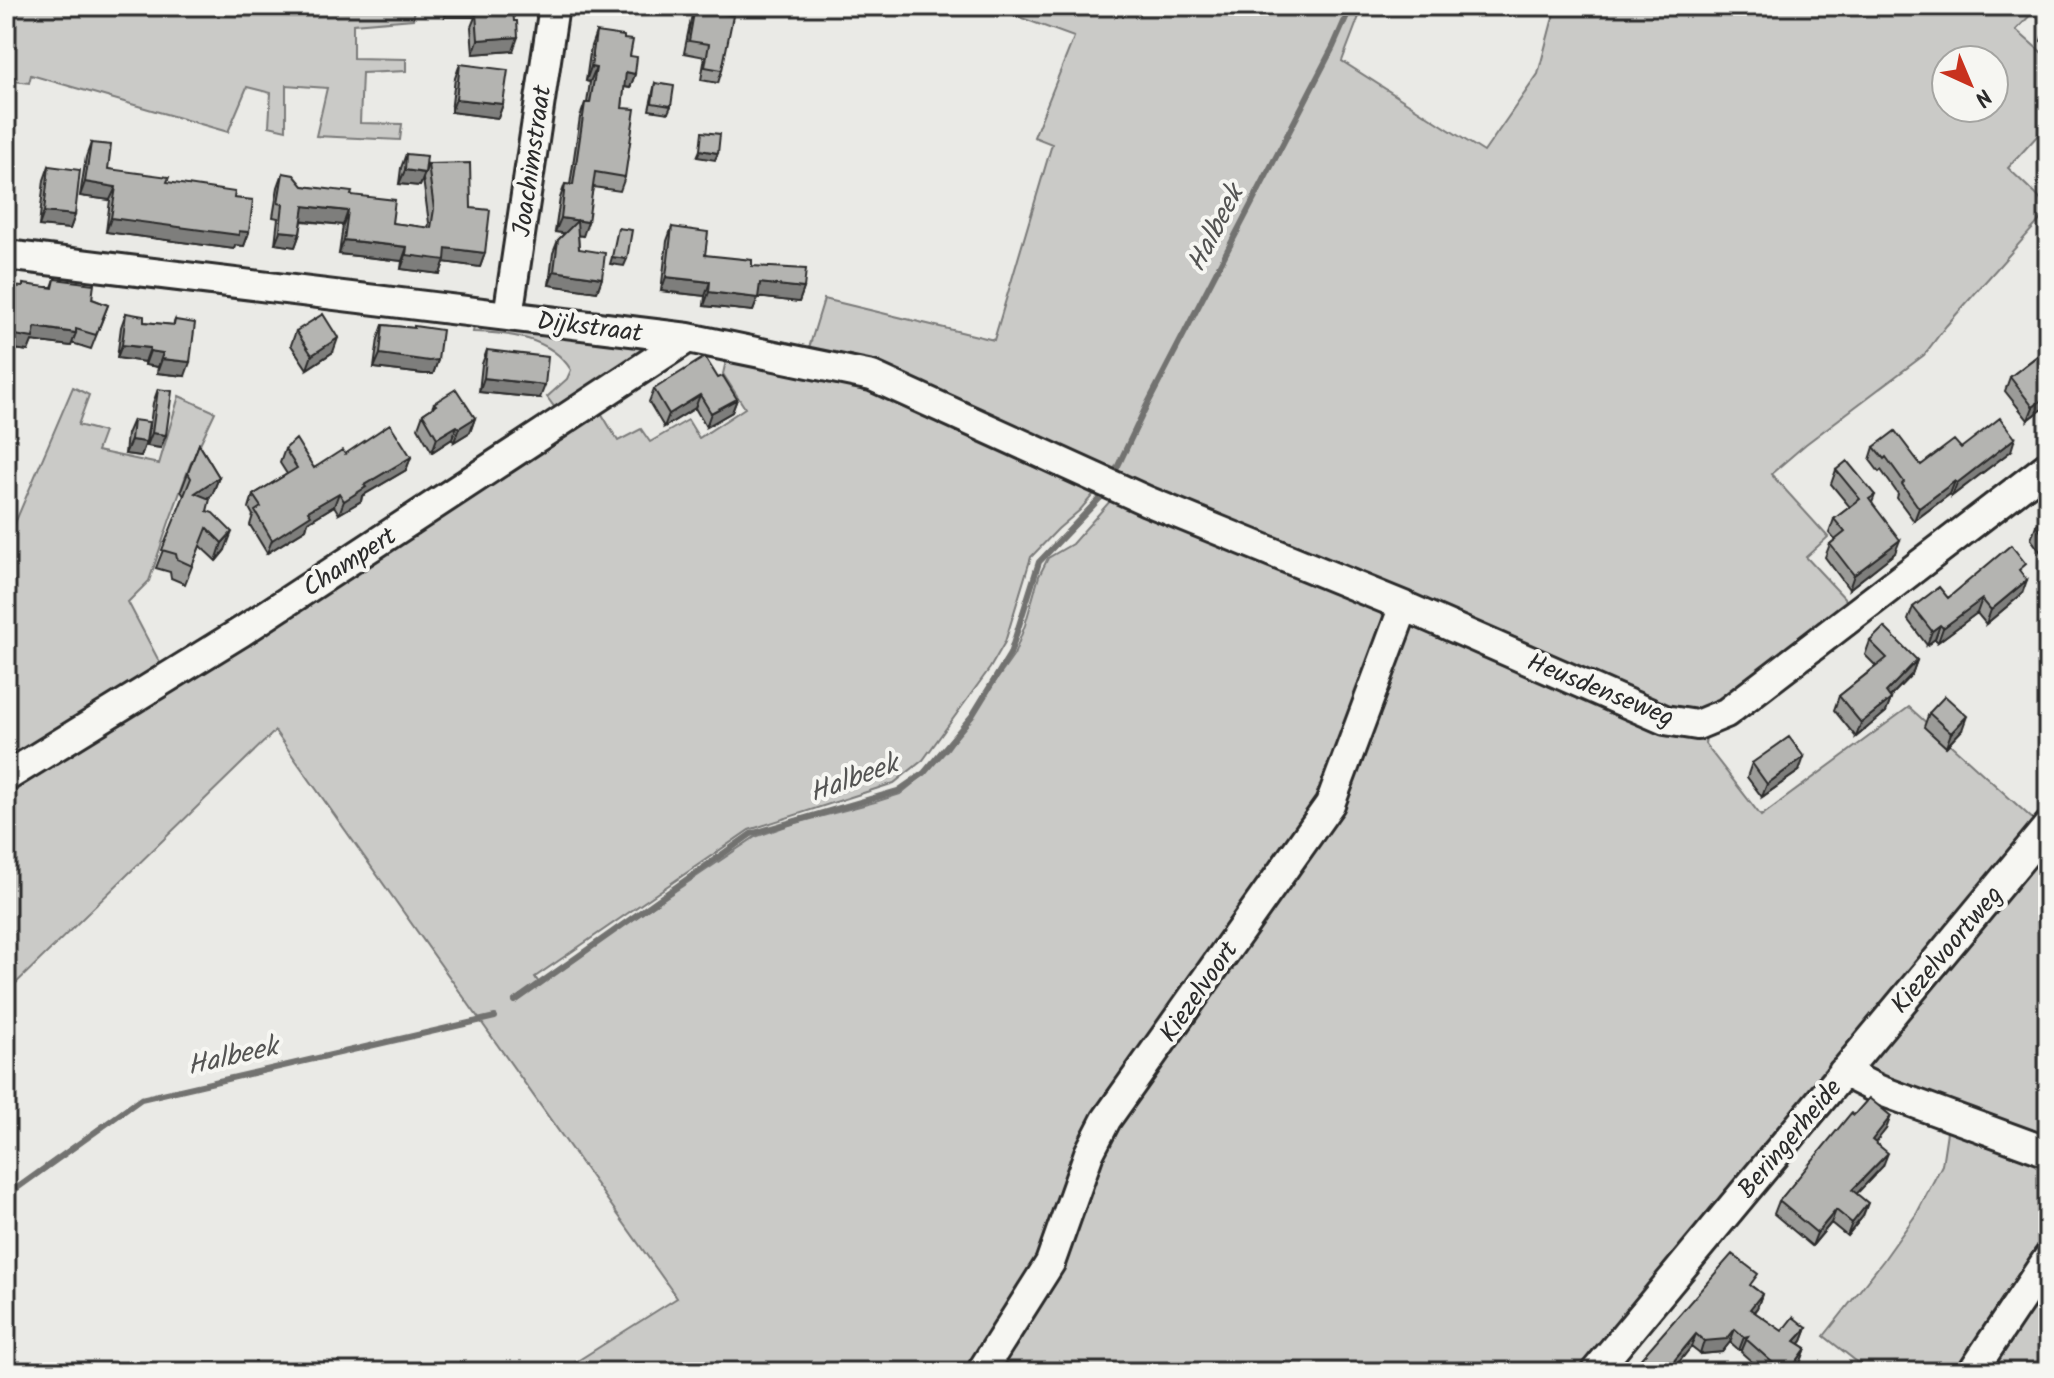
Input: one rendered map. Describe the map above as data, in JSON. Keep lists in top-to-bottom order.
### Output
{
  "streets": {
    "street": [
      "Joachimstraat",
      "Dijkstraat",
      "Champert",
      "Heusdenseweg",
      "Kiezelvoortweg",
      "Kiezelvoort",
      "Beringerheide"
    ]
  },
  "crossings": [
    ["Joachimstraat", "Dijkstraat"],
    ["Dijkstraat", "Champert"],
    ["Dijkstraat", "Heusdenseweg"],
    ["Heusdenseweg", "Kiezelvoort"],
    ["Kiezelvoortweg", "Beringerheide"]
  ],
  "water": ["Halbeek"],
  "north": "bottom right"
}
